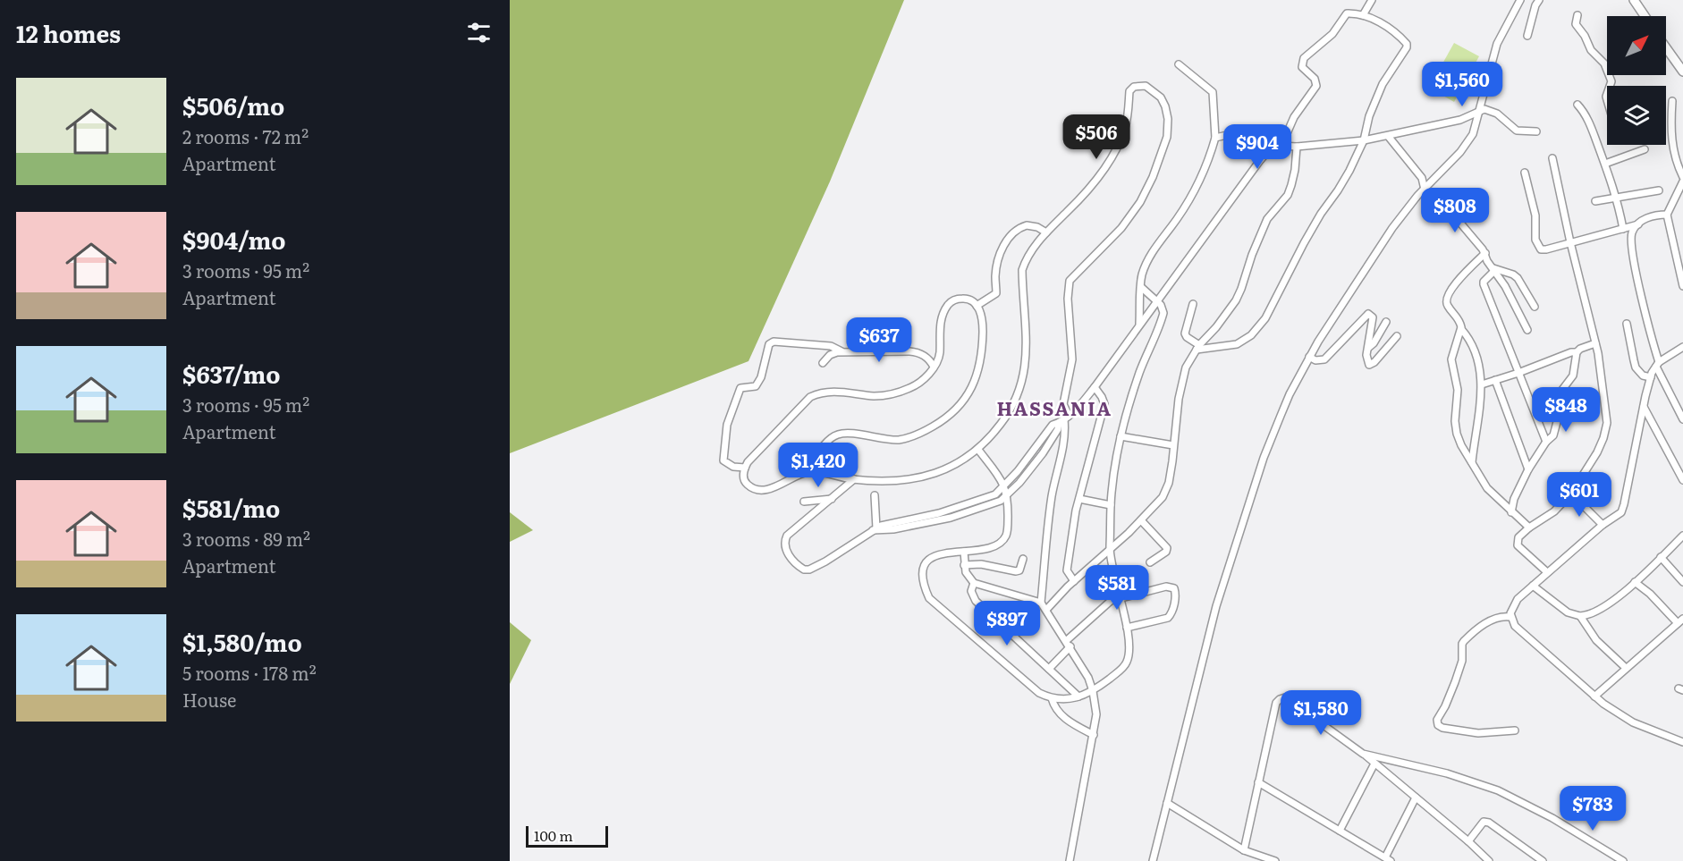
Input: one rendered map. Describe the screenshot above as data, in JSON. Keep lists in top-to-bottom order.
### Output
{
  "districts": ["HASSANIA"],
  "scale_bar": "100 m",
  "north": "top right",
  "page": {
    "heading": "12 homes",
    "price": [
      "$1,560",
      "$506",
      "$904",
      "$808",
      "$637",
      "$848",
      "$1,420",
      "$601",
      "$581",
      "$897",
      "$1,580",
      "$783"
    ],
    "list": [
      {
        "name": "$506/mo",
        "note": "2 rooms · 72 m² · Apartment"
      },
      {
        "name": "$904/mo",
        "note": "3 rooms · 95 m² · Apartment"
      },
      {
        "name": "$637/mo",
        "note": "3 rooms · 95 m² · Apartment"
      },
      {
        "name": "$581/mo",
        "note": "3 rooms · 89 m² · Apartment"
      },
      {
        "name": "$1,580/mo",
        "note": "5 rooms · 178 m² · House"
      }
    ],
    "scale": "100 m"
  }
}
